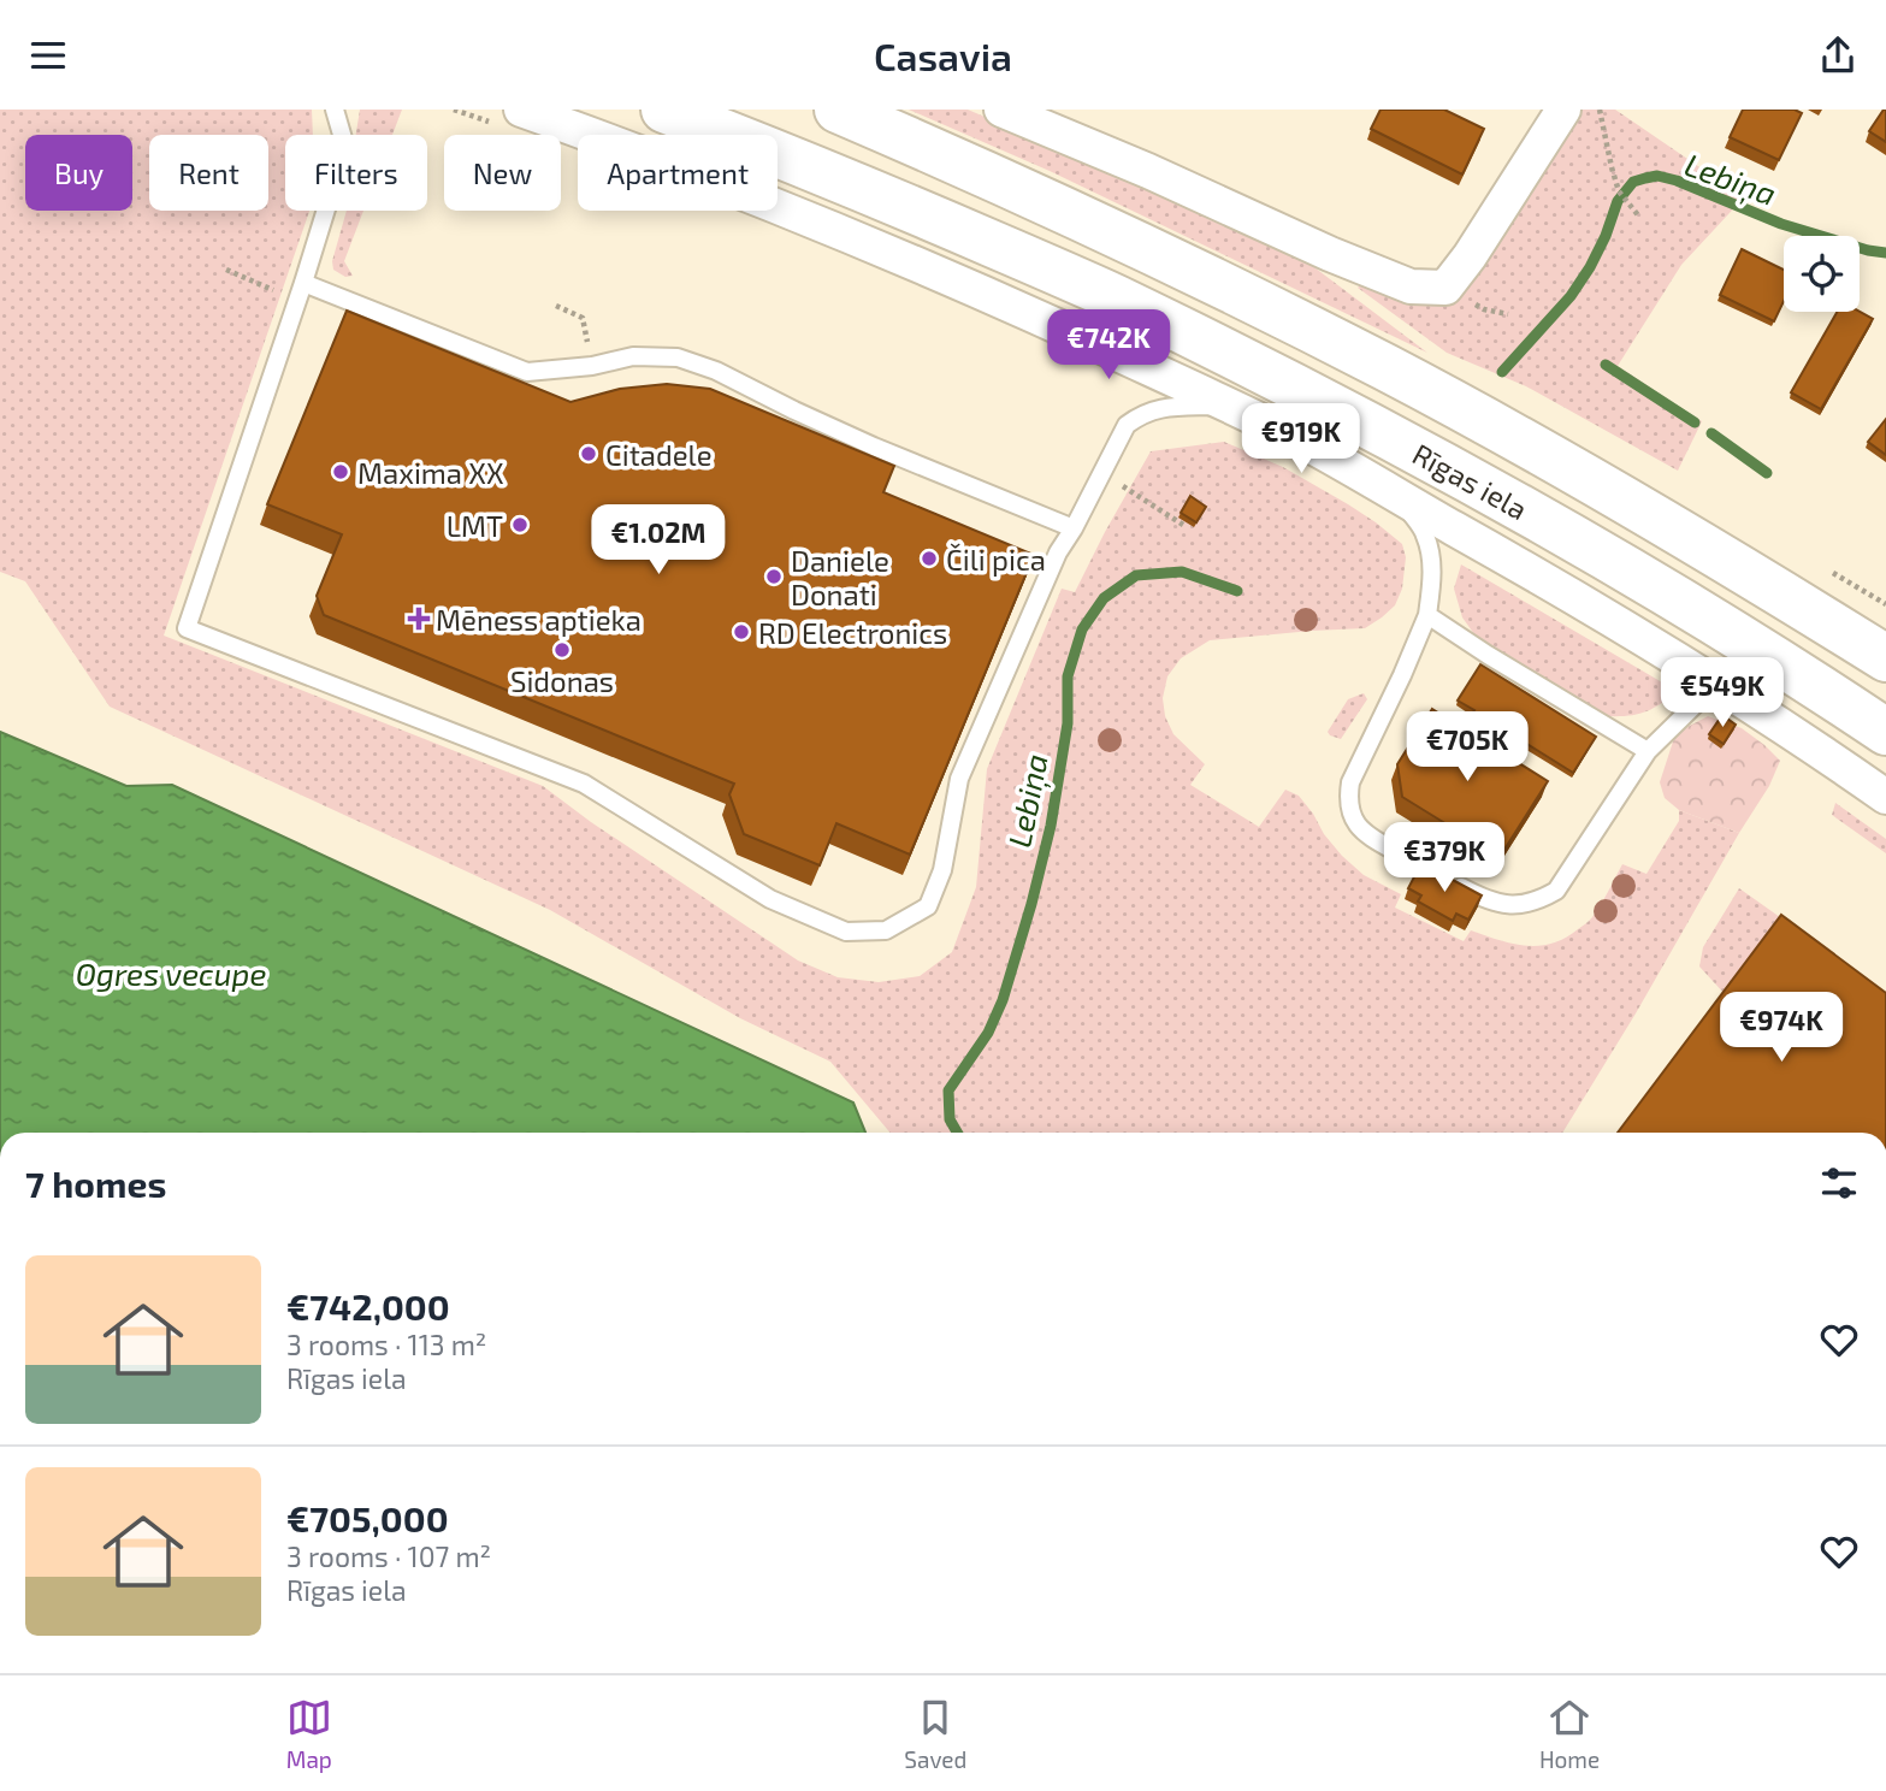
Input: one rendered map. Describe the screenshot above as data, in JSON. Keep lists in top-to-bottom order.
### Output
{
  "streets": {
    "highway": ["Rīgas iela"]
  },
  "water": ["Lebiņa", "Ogres vecupe"],
  "places": {
    "other": [
      "Citadele",
      "Maxima XX",
      "LMT",
      "Čili pica",
      "Daniele Donati",
      "RD Electronics",
      "Sidonas"
    ],
    "health": ["Mēness aptieka"]
  },
  "page": {
    "header": "Casavia",
    "chip": [
      "Buy",
      "Rent",
      "Filters",
      "New",
      "Apartment"
    ],
    "price": [
      "€742K",
      "€919K",
      "€1.02M",
      "€549K",
      "€705K",
      "€379K",
      "€974K"
    ],
    "heading": "7 homes",
    "list": [
      {
        "name": "€742,000",
        "note": "3 rooms · 113 m² · Rīgas iela"
      },
      {
        "name": "€705,000",
        "note": "3 rooms · 107 m² · Rīgas iela"
      }
    ],
    "tabs": ["Map", "Saved", "Home"]
  }
}
